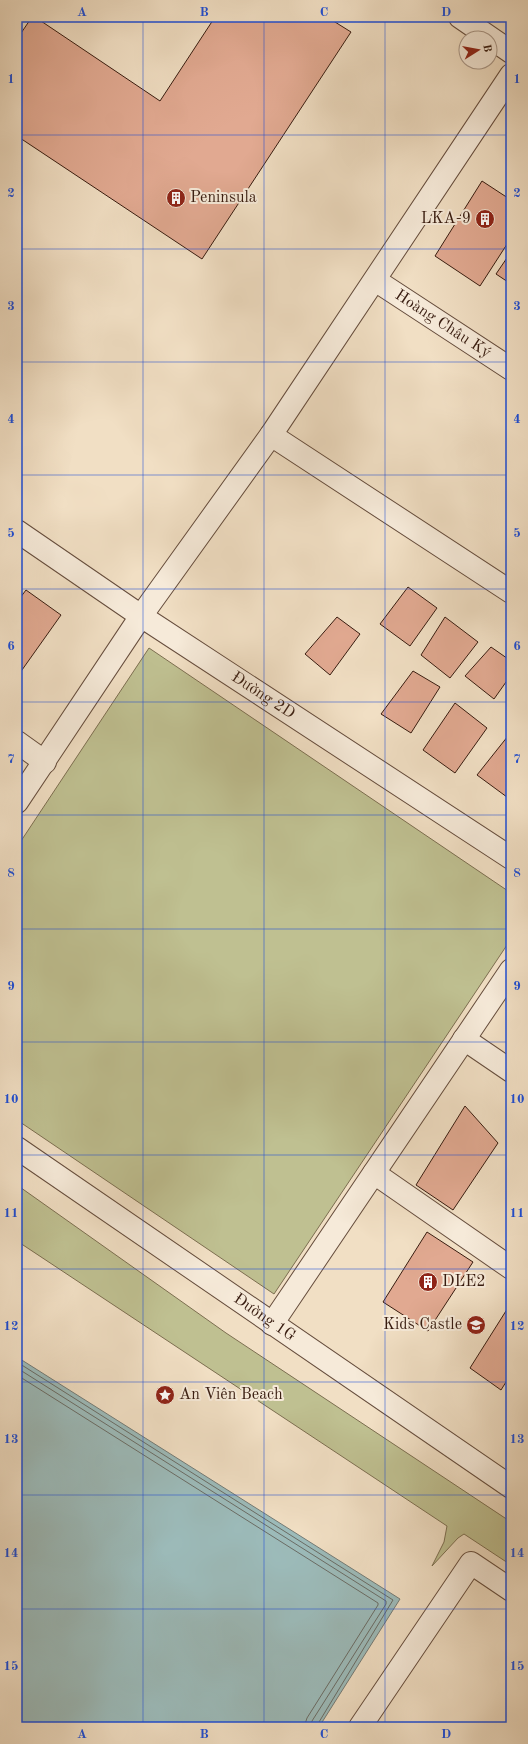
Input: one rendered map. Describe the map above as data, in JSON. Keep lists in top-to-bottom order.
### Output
{
  "streets": {
    "street": ["Hoàng Châu Ký", "Đường 2D", "Đường 1G"]
  },
  "places": {
    "building": ["Peninsula", "LKA-9", "DLE2"],
    "school or university": ["Kids Castle"],
    "place": ["An Viên Beach"]
  },
  "north": "right",
  "grid": {
    "columns": [
      "A",
      "B",
      "C",
      "D"
    ],
    "rows": [
      "1",
      "2",
      "3",
      "4",
      "5",
      "6",
      "7",
      "8",
      "9",
      "10",
      "11",
      "12",
      "13",
      "14",
      "15"
    ]
  }
}
